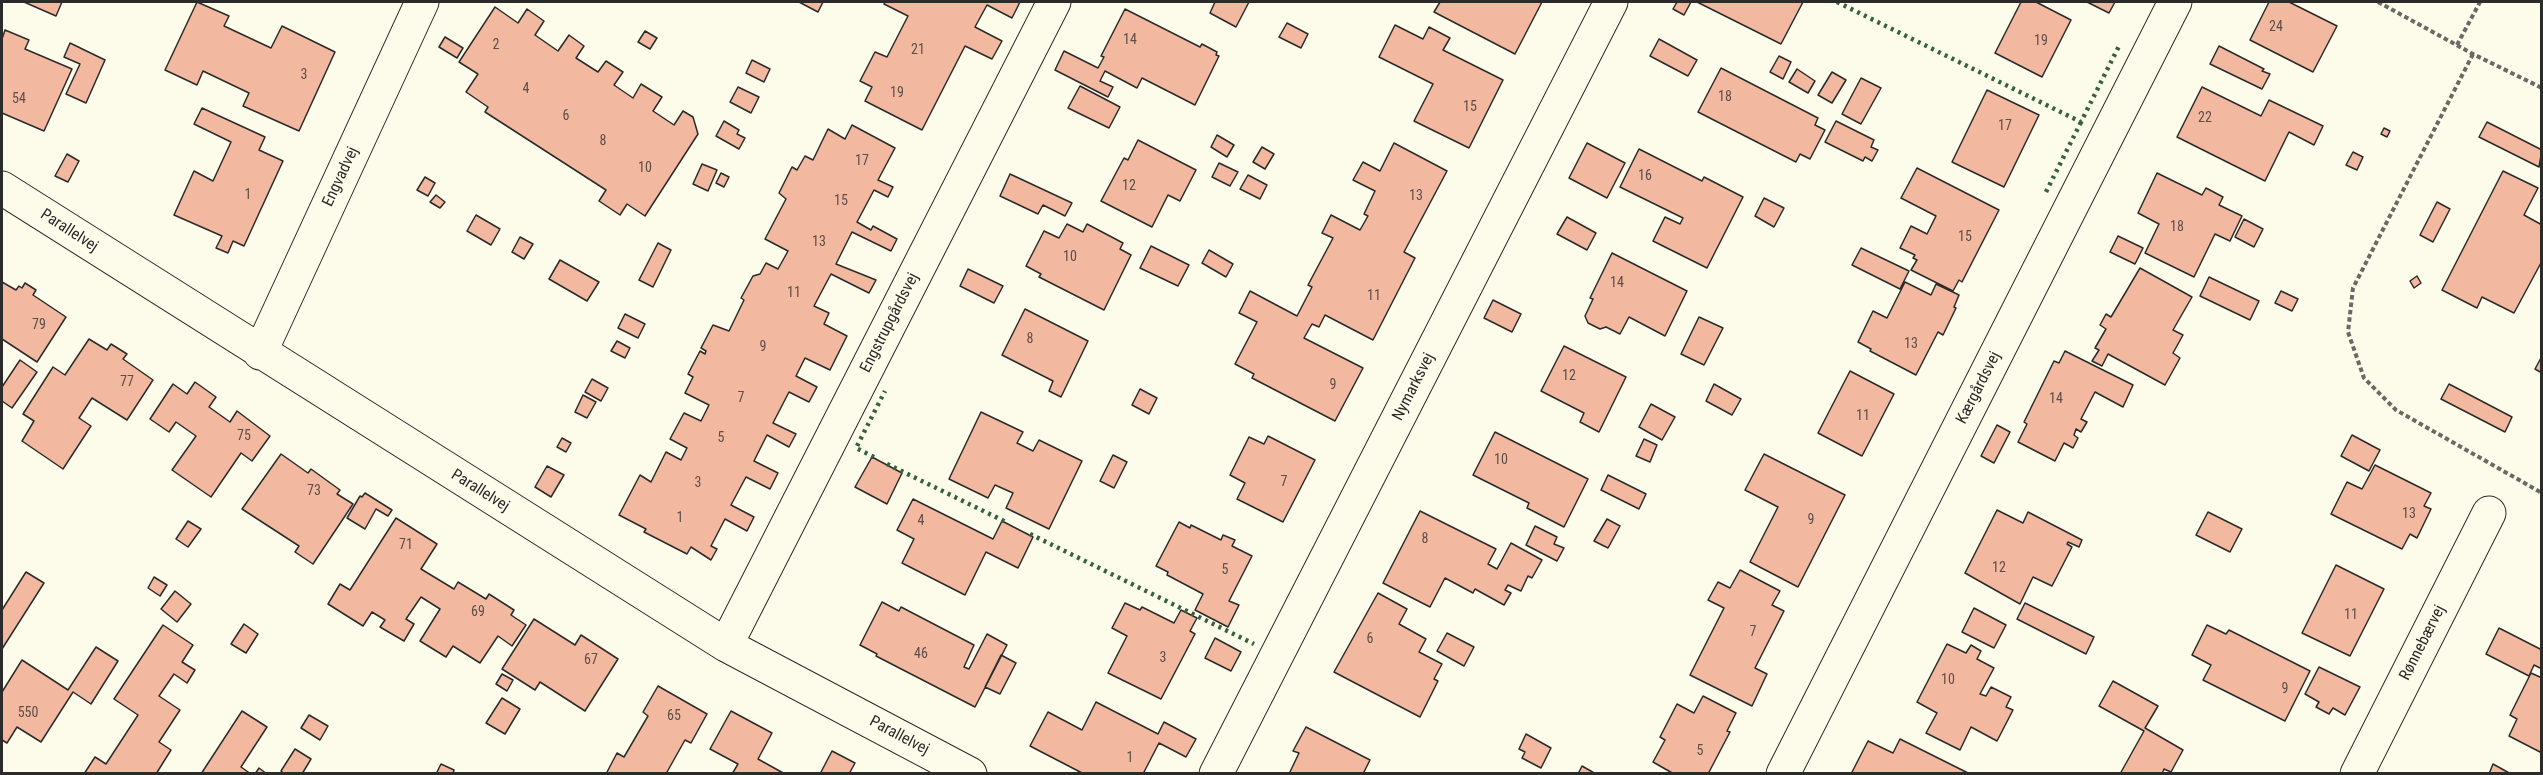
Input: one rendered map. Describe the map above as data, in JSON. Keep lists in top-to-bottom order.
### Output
{
  "streets": {
    "street": [
      "Engvadvej",
      "Parallelvej",
      "Engstrupgårdsvej",
      "Nymarksvej",
      "Kærgårdsvej",
      "Rønnebærvej"
    ]
  },
  "crossings": [
    ["Engvadvej", "Parallelvej"],
    ["Parallelvej", "Engstrupgårdsvej"]
  ],
  "house_numbers": [
    "24",
    "14",
    "19",
    "2",
    "21",
    "3",
    "4",
    "19",
    "18",
    "54",
    "15",
    "6",
    "22",
    "17",
    "8",
    "17",
    "10",
    "16",
    "12",
    "1",
    "13",
    "15",
    "18",
    "15",
    "13",
    "10",
    "14",
    "11",
    "11",
    "79",
    "8",
    "13",
    "9",
    "12",
    "77",
    "9",
    "7",
    "14",
    "11",
    "75",
    "5",
    "10",
    "7",
    "3",
    "73",
    "13",
    "1",
    "9",
    "4",
    "8",
    "71",
    "12",
    "5",
    "69",
    "11",
    "7",
    "6",
    "46",
    "3",
    "67",
    "10",
    "9",
    "550",
    "65",
    "5",
    "1"
  ]
}
